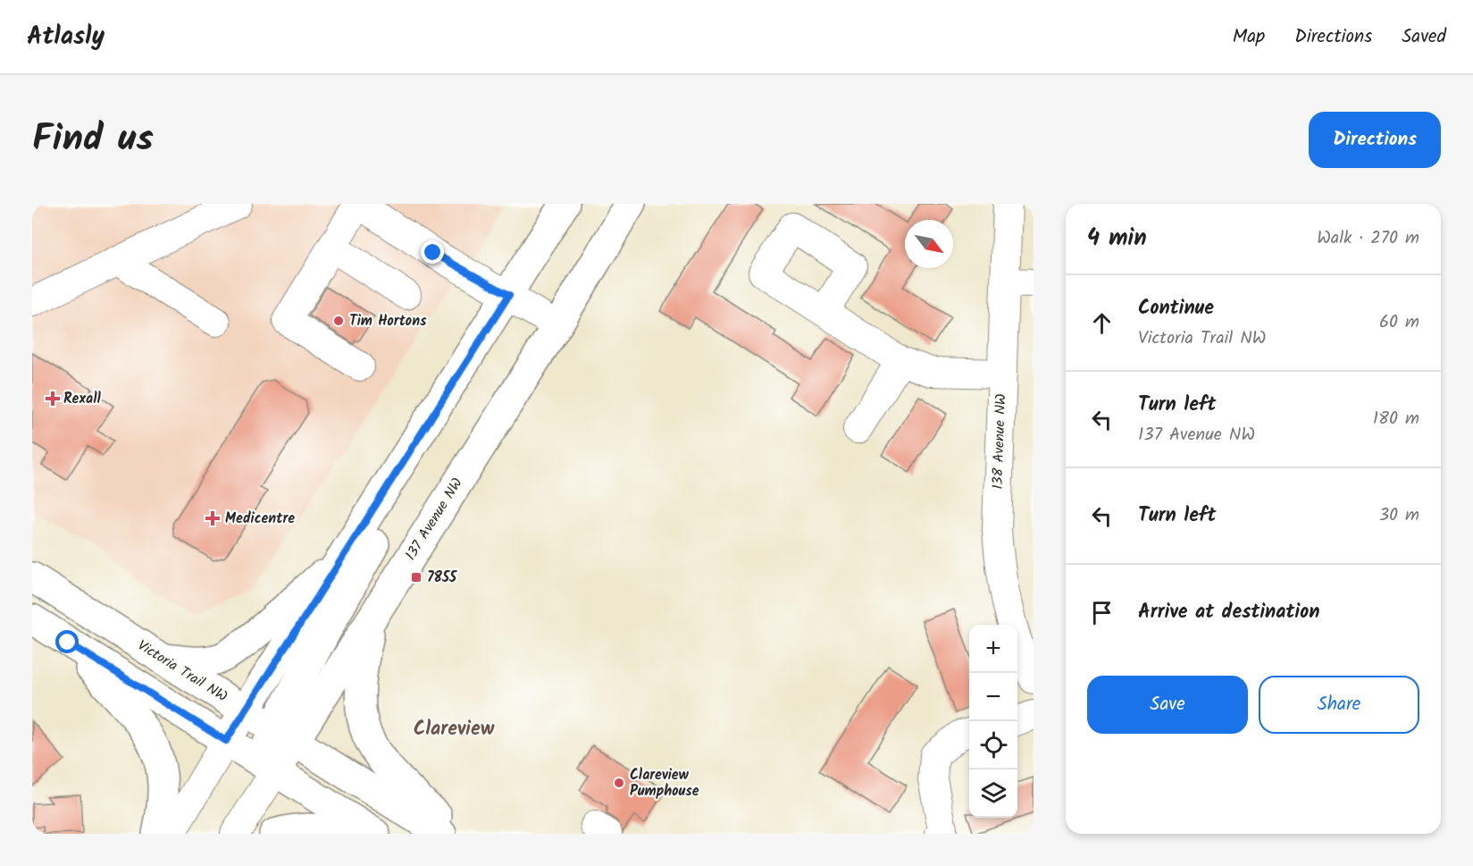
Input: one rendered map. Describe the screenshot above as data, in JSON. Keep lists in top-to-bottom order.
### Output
{
  "streets": {
    "main road": ["137 Avenue NW", "Victoria Trail NW"],
    "street": ["138 Avenue NW"]
  },
  "crossings": [
    ["137 Avenue NW", "Victoria Trail NW"]
  ],
  "districts": ["Clareview"],
  "places": {
    "other": ["Tim Hortons", "Clareview Pumphouse"],
    "health": ["Rexall", "Medicentre"],
    "transit": ["7855"]
  },
  "north": "bottom right",
  "page": {
    "header": "Atlasly",
    "nav": ["Map", "Directions", "Saved"],
    "title": "Find us",
    "buttons": [
      "Directions",
      ["Save", "Share"]
    ],
    "heading": ["4 min", "Walk · 270 m"],
    "list": [
      ["Continue", "Victoria Trail NW", "60 m"],
      ["Turn left", "137 Avenue NW", "180 m"],
      ["Turn left", "30 m"],
      "Arrive at destination"
    ],
    "map_buttons": ["+", "−"]
  }
}
